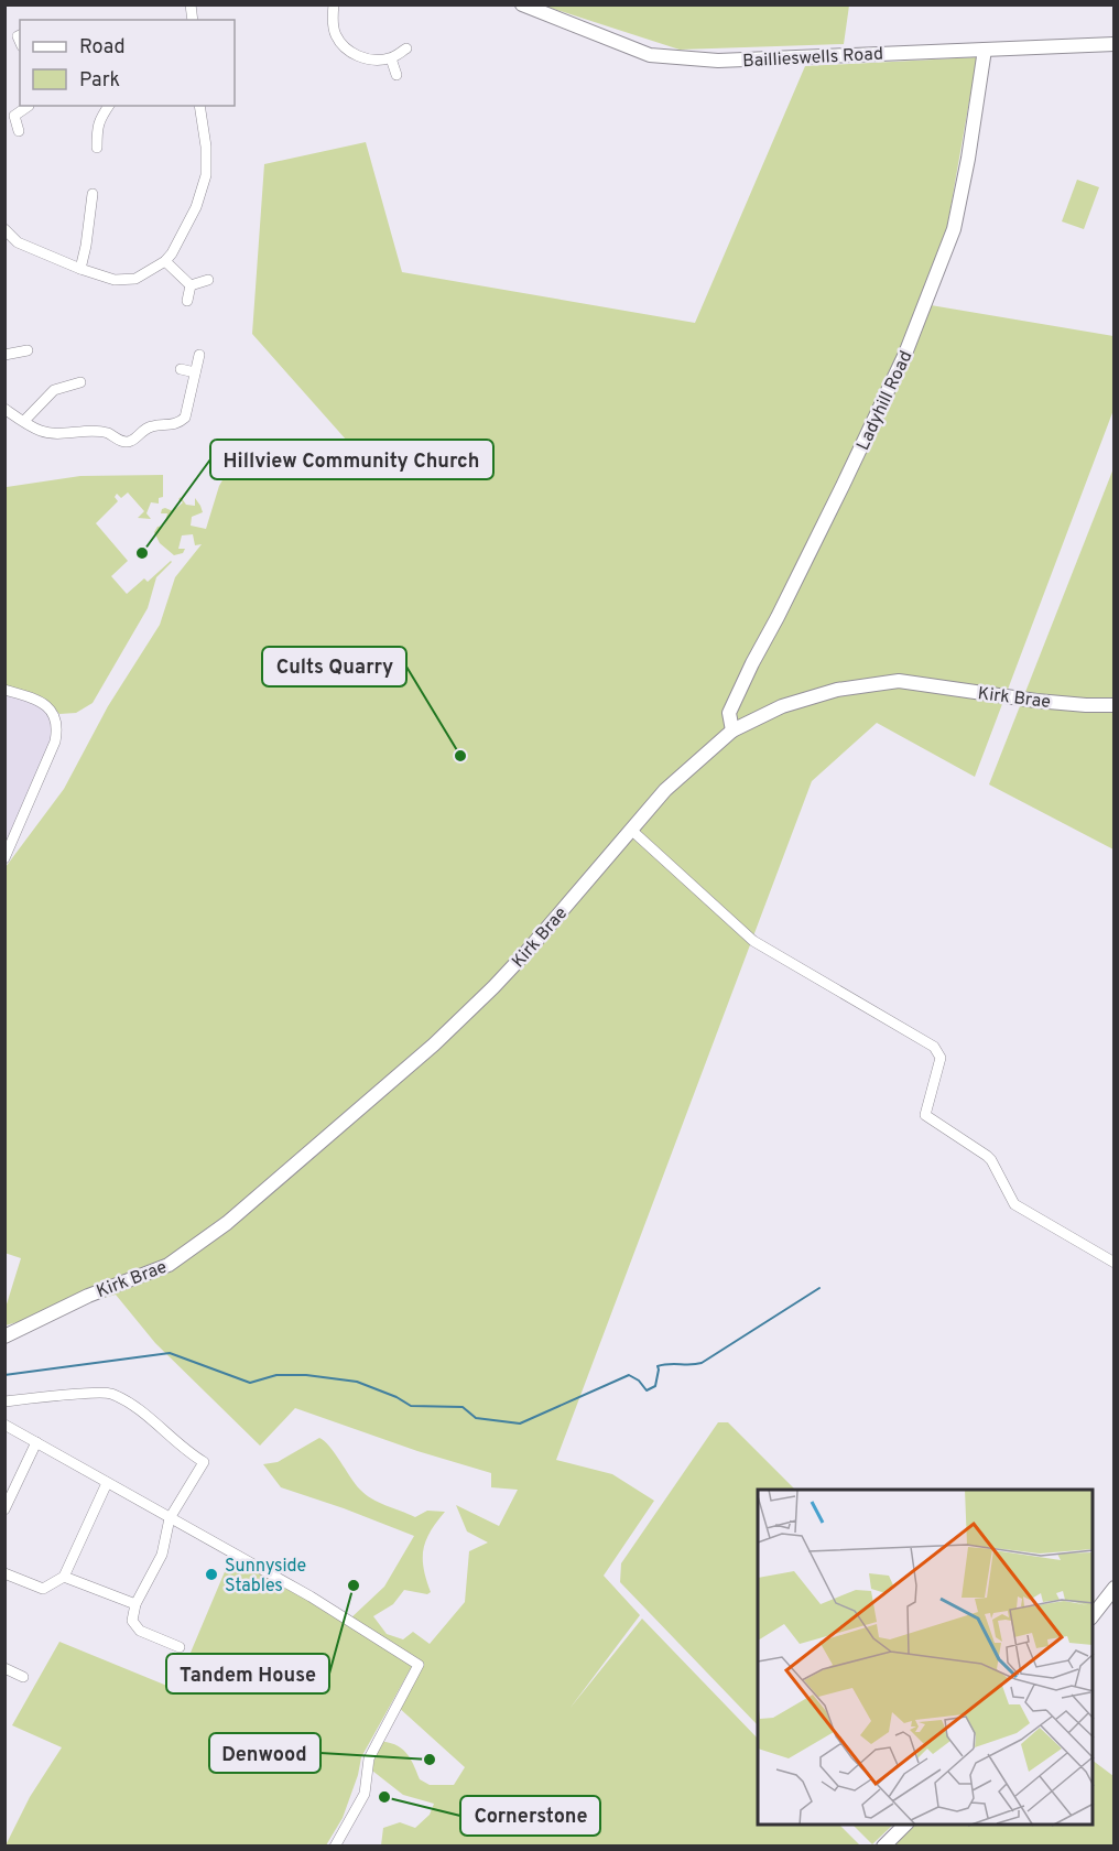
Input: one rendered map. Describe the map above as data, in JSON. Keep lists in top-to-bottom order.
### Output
{
  "streets": {
    "street": ["Baillieswells Road", "Ladyhill Road", "Kirk Brae"]
  },
  "crossings": [
    ["Baillieswells Road", "Ladyhill Road"],
    ["Ladyhill Road", "Kirk Brae"]
  ],
  "places": [
    "Hillview Community Church",
    "Cults Quarry",
    "Sunnyside Stables",
    "Tandem House",
    "Denwood",
    "Cornerstone"
  ],
  "legend": ["Road", "Park"]
}
